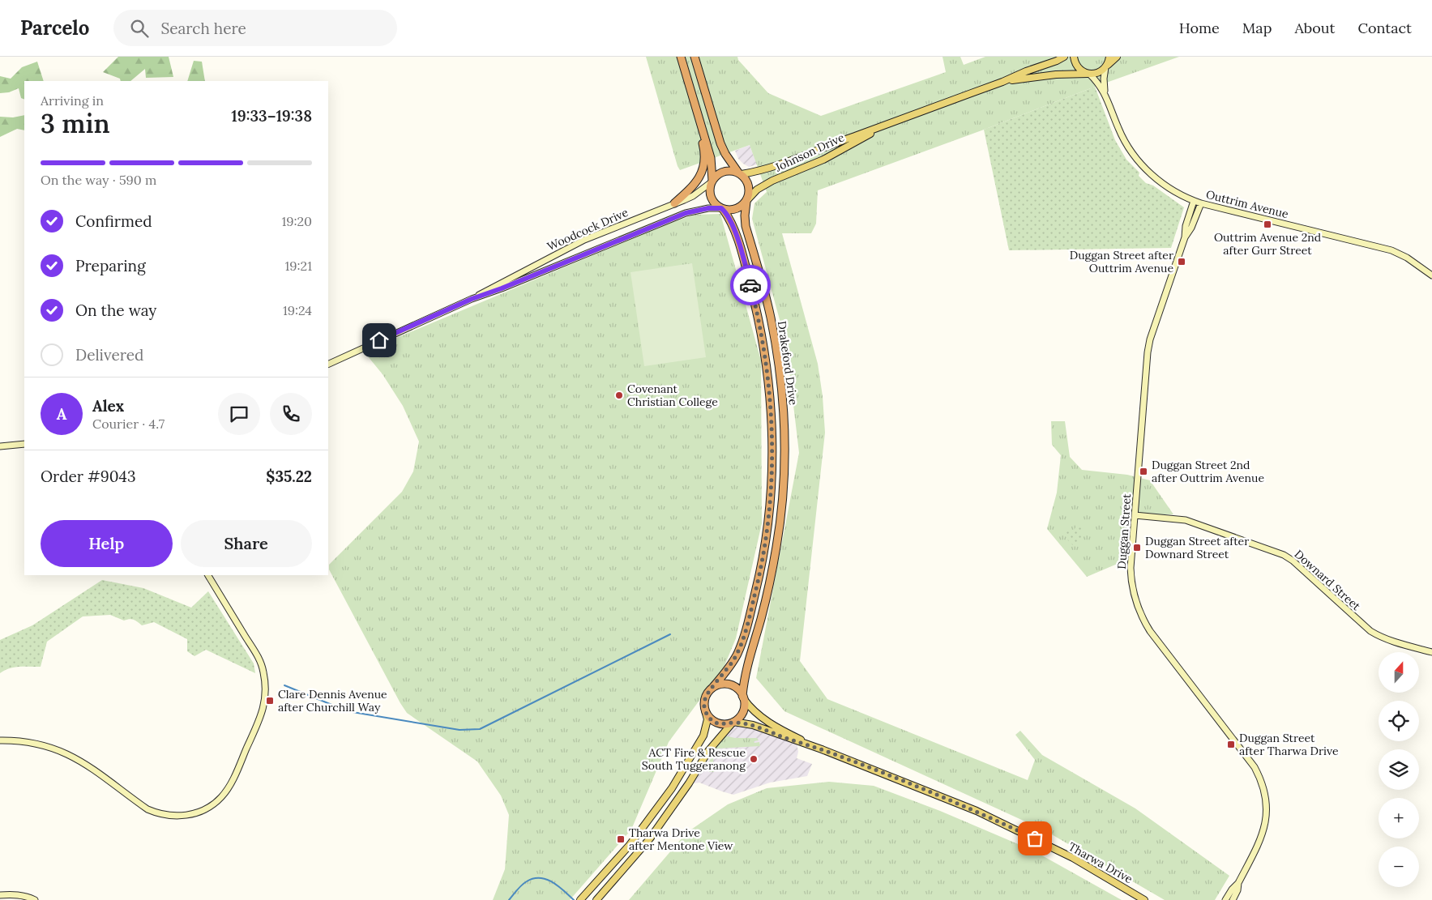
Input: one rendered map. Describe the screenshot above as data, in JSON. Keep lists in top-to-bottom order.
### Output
{
  "streets": {
    "highway": ["Drakeford Drive"],
    "main road": ["Johnson Drive", "Tharwa Drive"],
    "street": [
      "Outtrim Avenue",
      "Woodcock Drive",
      "Duggan Street",
      "Downard Street"
    ]
  },
  "crossings": [
    ["Johnson Drive", "Outtrim Avenue"],
    ["Johnson Drive", "Woodcock Drive"],
    ["Johnson Drive", "Drakeford Drive"],
    ["Outtrim Avenue", "Duggan Street"],
    ["Woodcock Drive", "Drakeford Drive"],
    ["Drakeford Drive", "Tharwa Drive"],
    ["Duggan Street", "Downard Street"]
  ],
  "places": {
    "transit": [
      "Outtrim Avenue 2nd after Gurr Street",
      "Duggan Street after Outtrim Avenue",
      "Duggan Street 2nd after Outtrim Avenue",
      "Duggan Street after Downard Street",
      "Clare Dennis Avenue after Churchill Way",
      "Duggan Street after Tharwa Drive",
      "Tharwa Drive after Mentone View"
    ],
    "other": ["Covenant Christian College", "ACT Fire & Rescue South Tuggeranong"]
  },
  "north": "top",
  "page": {
    "header": "Parcelo",
    "search": "Search here",
    "nav": [
      "Home",
      "Map",
      "About",
      "Contact"
    ],
    "heading": ["3 min", "Arriving in", "19:33–19:38"],
    "panel": [
      "Alex",
      "Courier · 4.7",
      "Order #9043",
      "$35.22"
    ],
    "bar": "On the way · 590 m",
    "list": [
      ["Confirmed", "19:20"],
      ["Preparing", "19:21"],
      ["On the way", "19:24"],
      "Delivered"
    ],
    "round": "A",
    "buttons": ["Help", "Share"],
    "map_buttons": ["+", "−"]
  }
}
